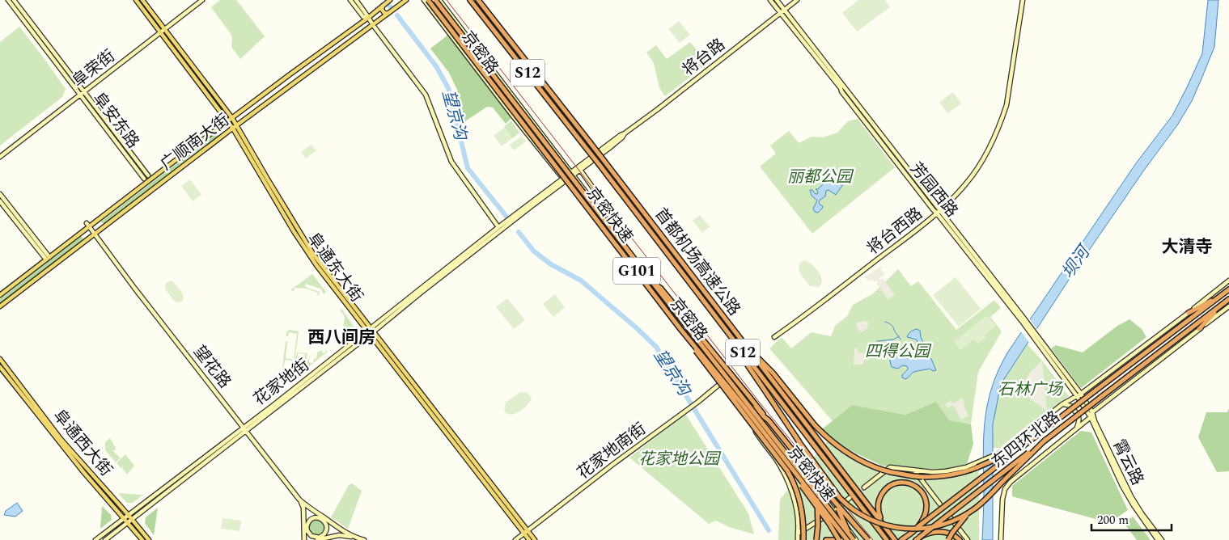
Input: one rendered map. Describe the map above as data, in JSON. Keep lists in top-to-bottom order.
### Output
{
  "streets": {
    "highway": [
      "S12",
      "京密快速",
      "首都机场高速公路",
      "G101",
      "东四环北路"
    ],
    "main road": [
      "京密路",
      "将台路",
      "阜荣街",
      "阜安东路",
      "广顺南大街",
      "芳园西路",
      "将台西路",
      "阜通东大街",
      "望花路",
      "花家地街",
      "阜通西大街",
      "花家地南街",
      "霄云路"
    ]
  },
  "crossings": [
    ["京密路", "将台路"],
    ["京密路", "花家地街"],
    ["京密路", "花家地南街"],
    ["将台路", "芳园西路"],
    ["阜荣街", "阜安东路"],
    ["阜荣街", "阜通东大街"],
    ["广顺南大街", "阜通东大街"],
    ["广顺南大街", "望花路"],
    ["芳园西路", "将台西路"],
    ["芳园西路", "东四环北路"],
    ["芳园西路", "霄云路"],
    ["阜通东大街", "花家地街"],
    ["阜通东大街", "花家地南街"],
    ["望花路", "花家地街"],
    ["花家地街", "阜通西大街"],
    ["东四环北路", "霄云路"]
  ],
  "districts": ["大清寺", "西八间房"],
  "water": ["望京沟", "坝河"],
  "parks": [
    "丽都公园",
    "四得公园",
    "石林广场",
    "花家地公园"
  ],
  "scale_bar": "200 m"
}
